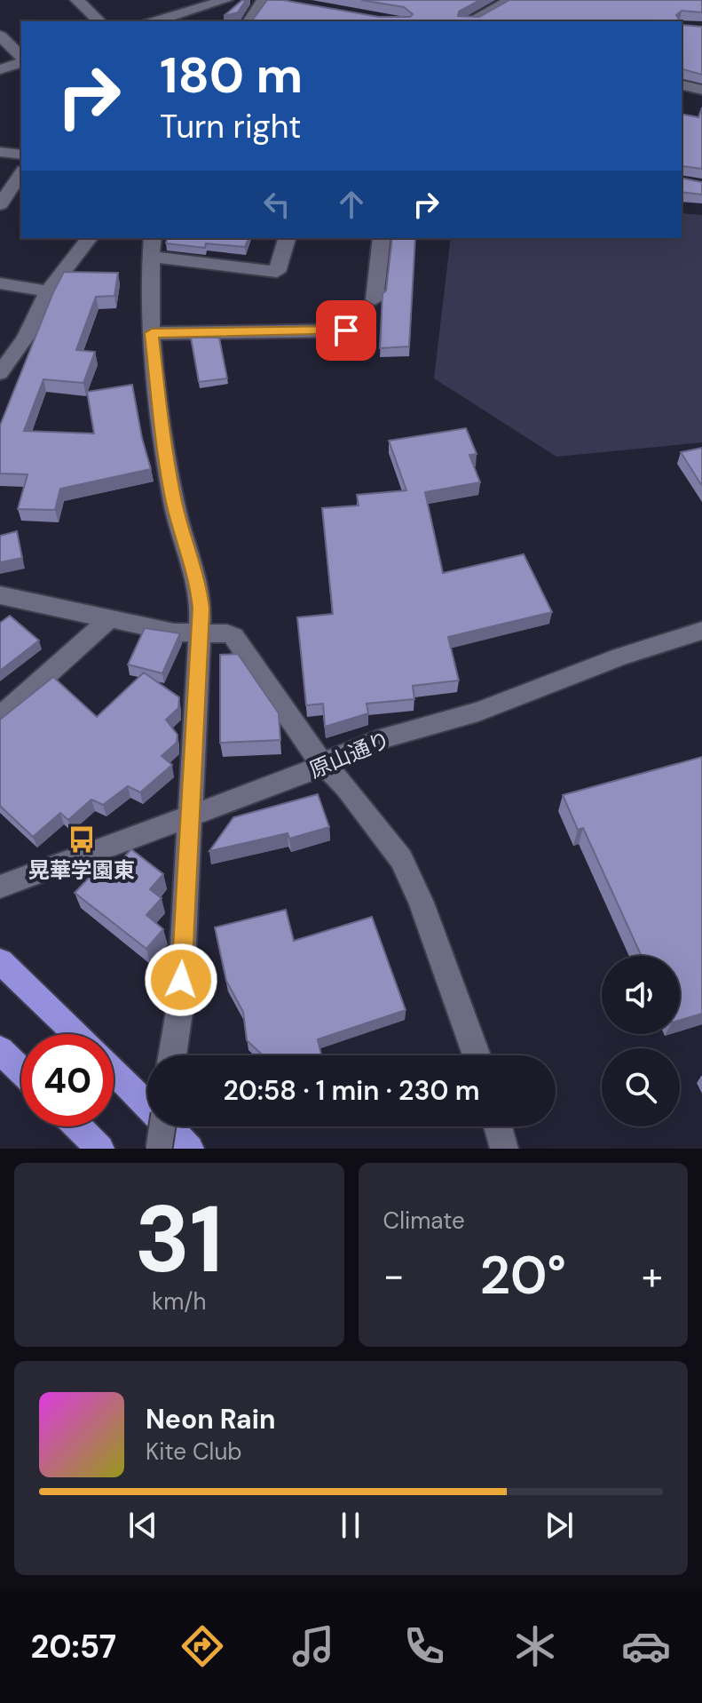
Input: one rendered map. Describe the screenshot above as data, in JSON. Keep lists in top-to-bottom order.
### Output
{
  "streets": {
    "street": ["原山通り"]
  },
  "places": {
    "bus stop": ["晃華学園東"]
  },
  "page": {
    "turn": ["180 m", "Turn right"],
    "limit": "40",
    "trip": "20:58 · 1 min · 230 m",
    "tile": [
      ["31", "km/h"],
      "Climate"
    ],
    "heat": ["−", "20°", "+"],
    "song": ["Neon Rain", "Kite Club"],
    "tabs": "20:57"
  }
}
